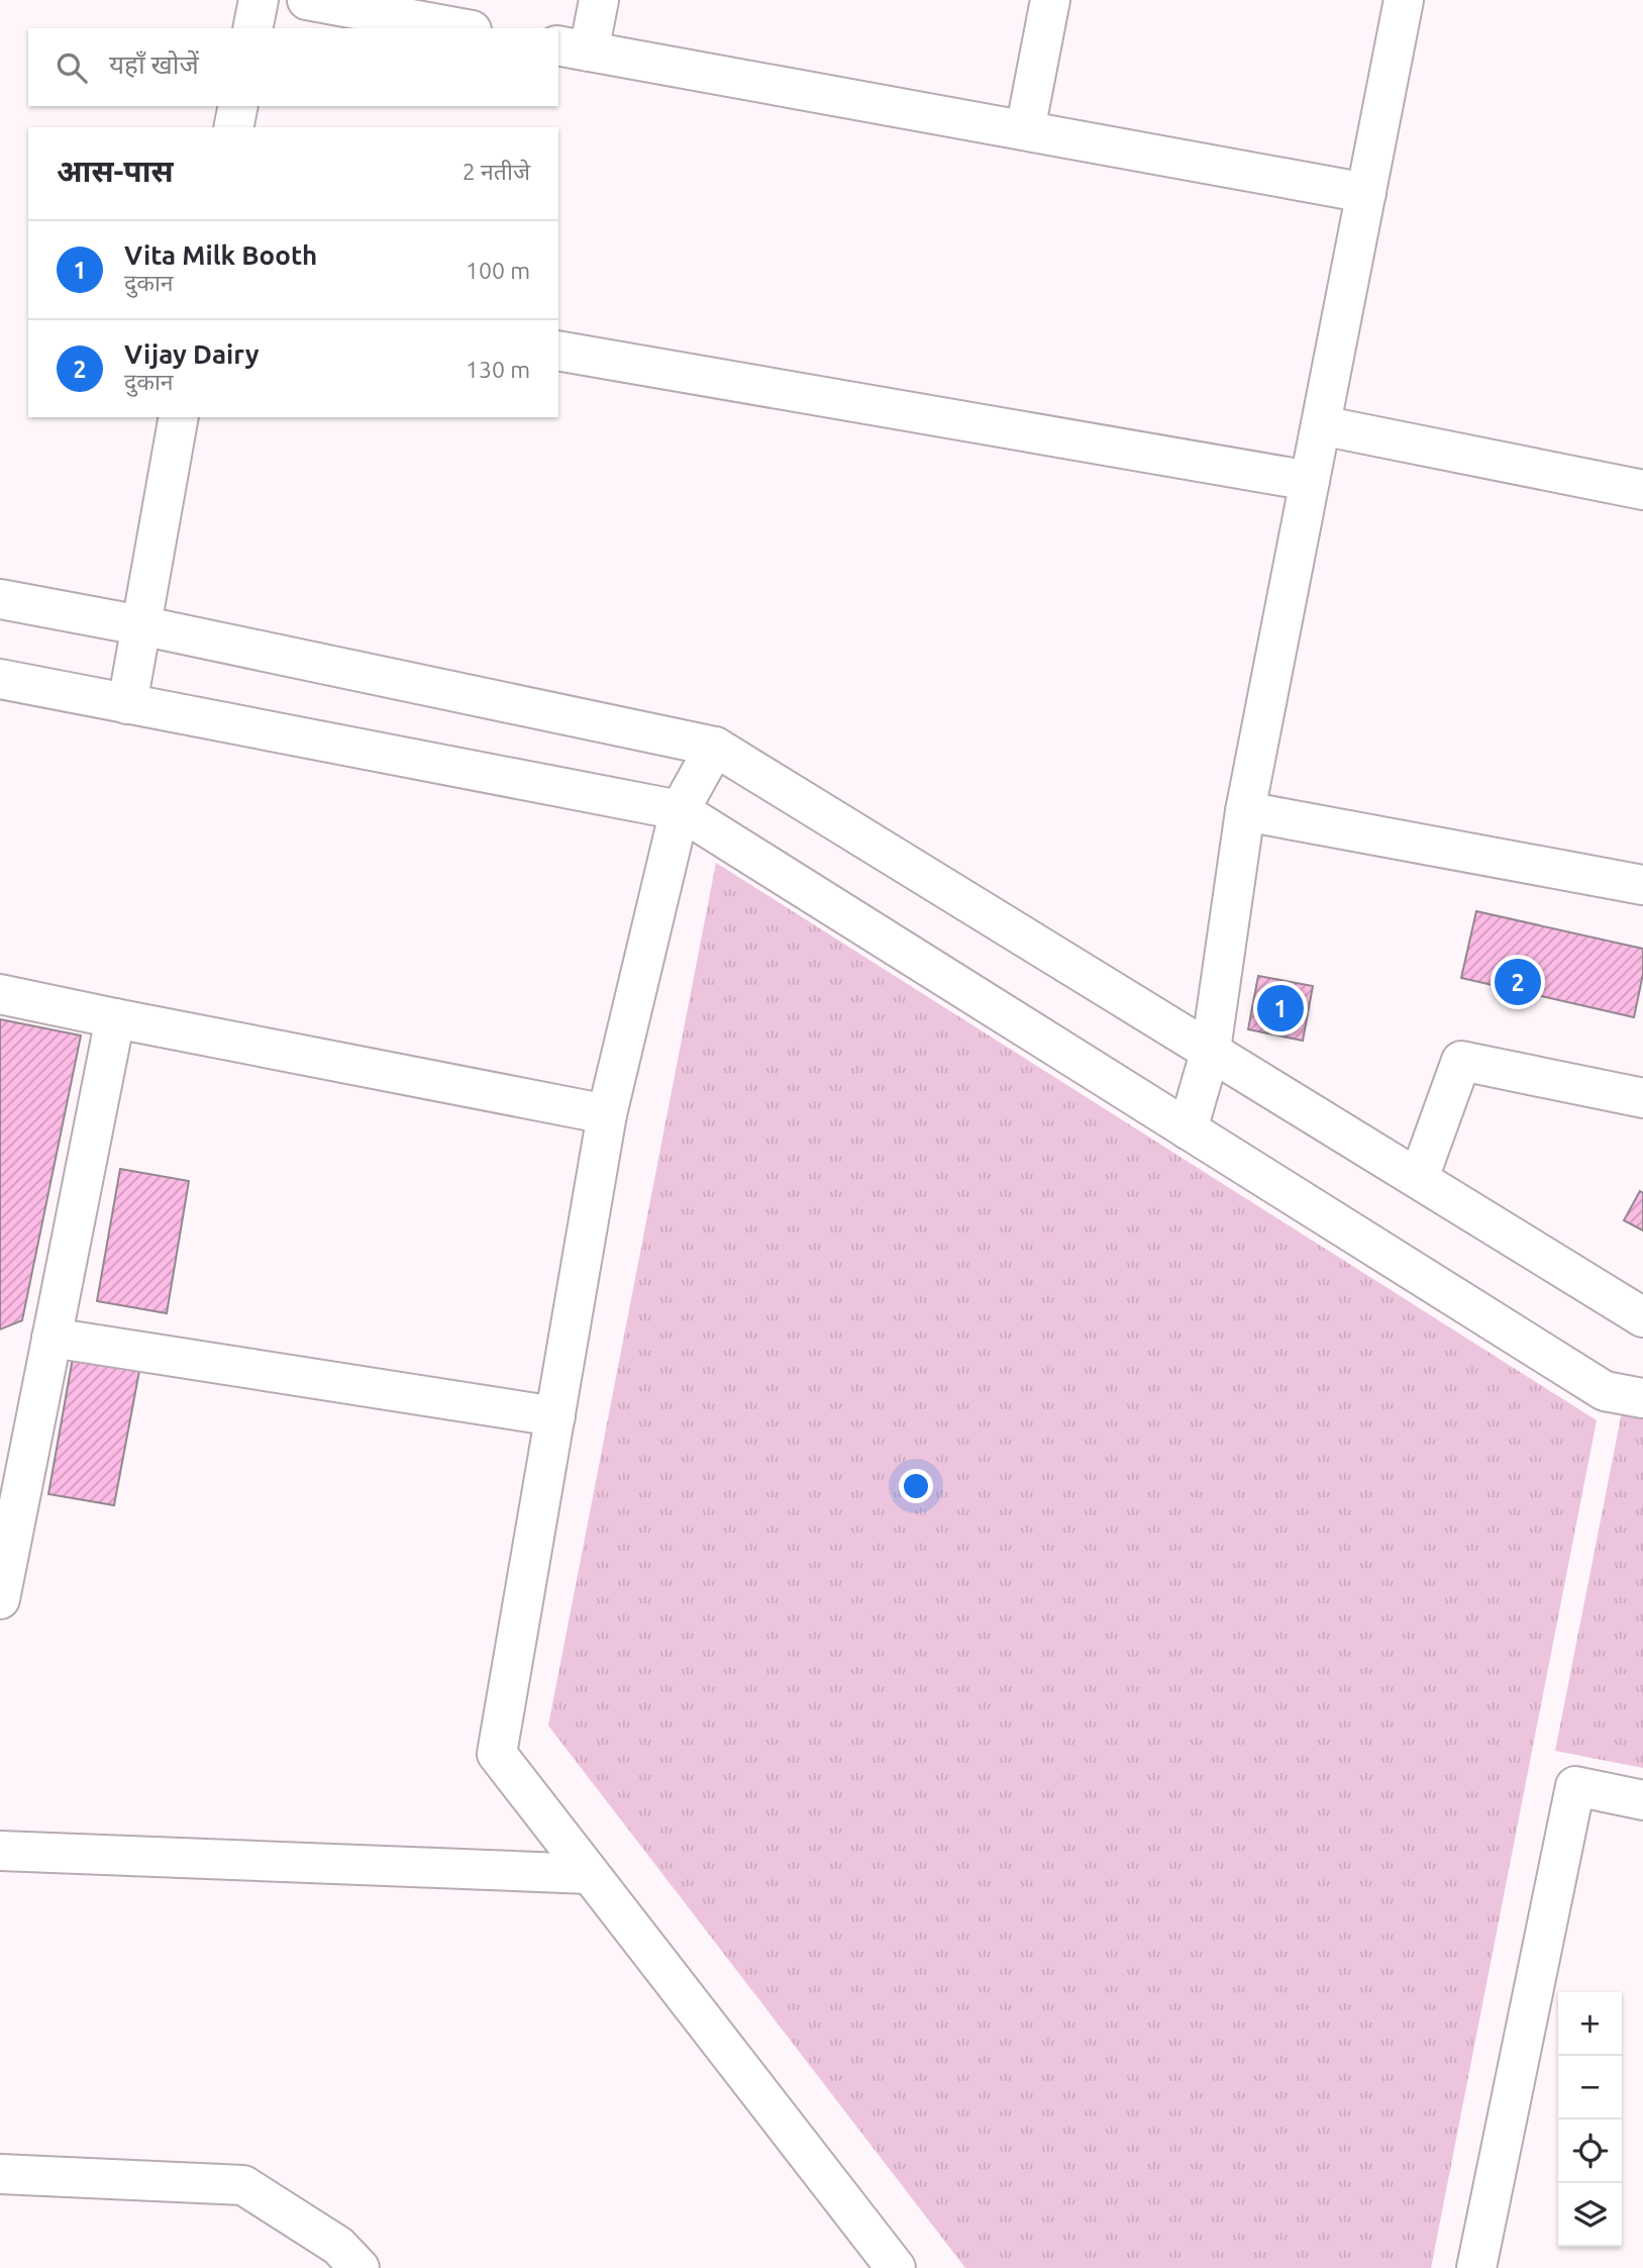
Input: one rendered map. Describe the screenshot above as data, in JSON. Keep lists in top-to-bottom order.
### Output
{
  "page": {
    "search": "यहाँ खोजें",
    "heading": ["आस-पास", "2 नतीजे"],
    "list": [
      {
        "mark": "1",
        "name": "Vita Milk Booth",
        "note": "दुकान",
        "value": "100 m"
      },
      {
        "mark": "2",
        "name": "Vijay Dairy",
        "note": "दुकान",
        "value": "130 m"
      }
    ],
    "pins": ["2", "1"],
    "map_buttons": ["+", "−"]
  }
}
